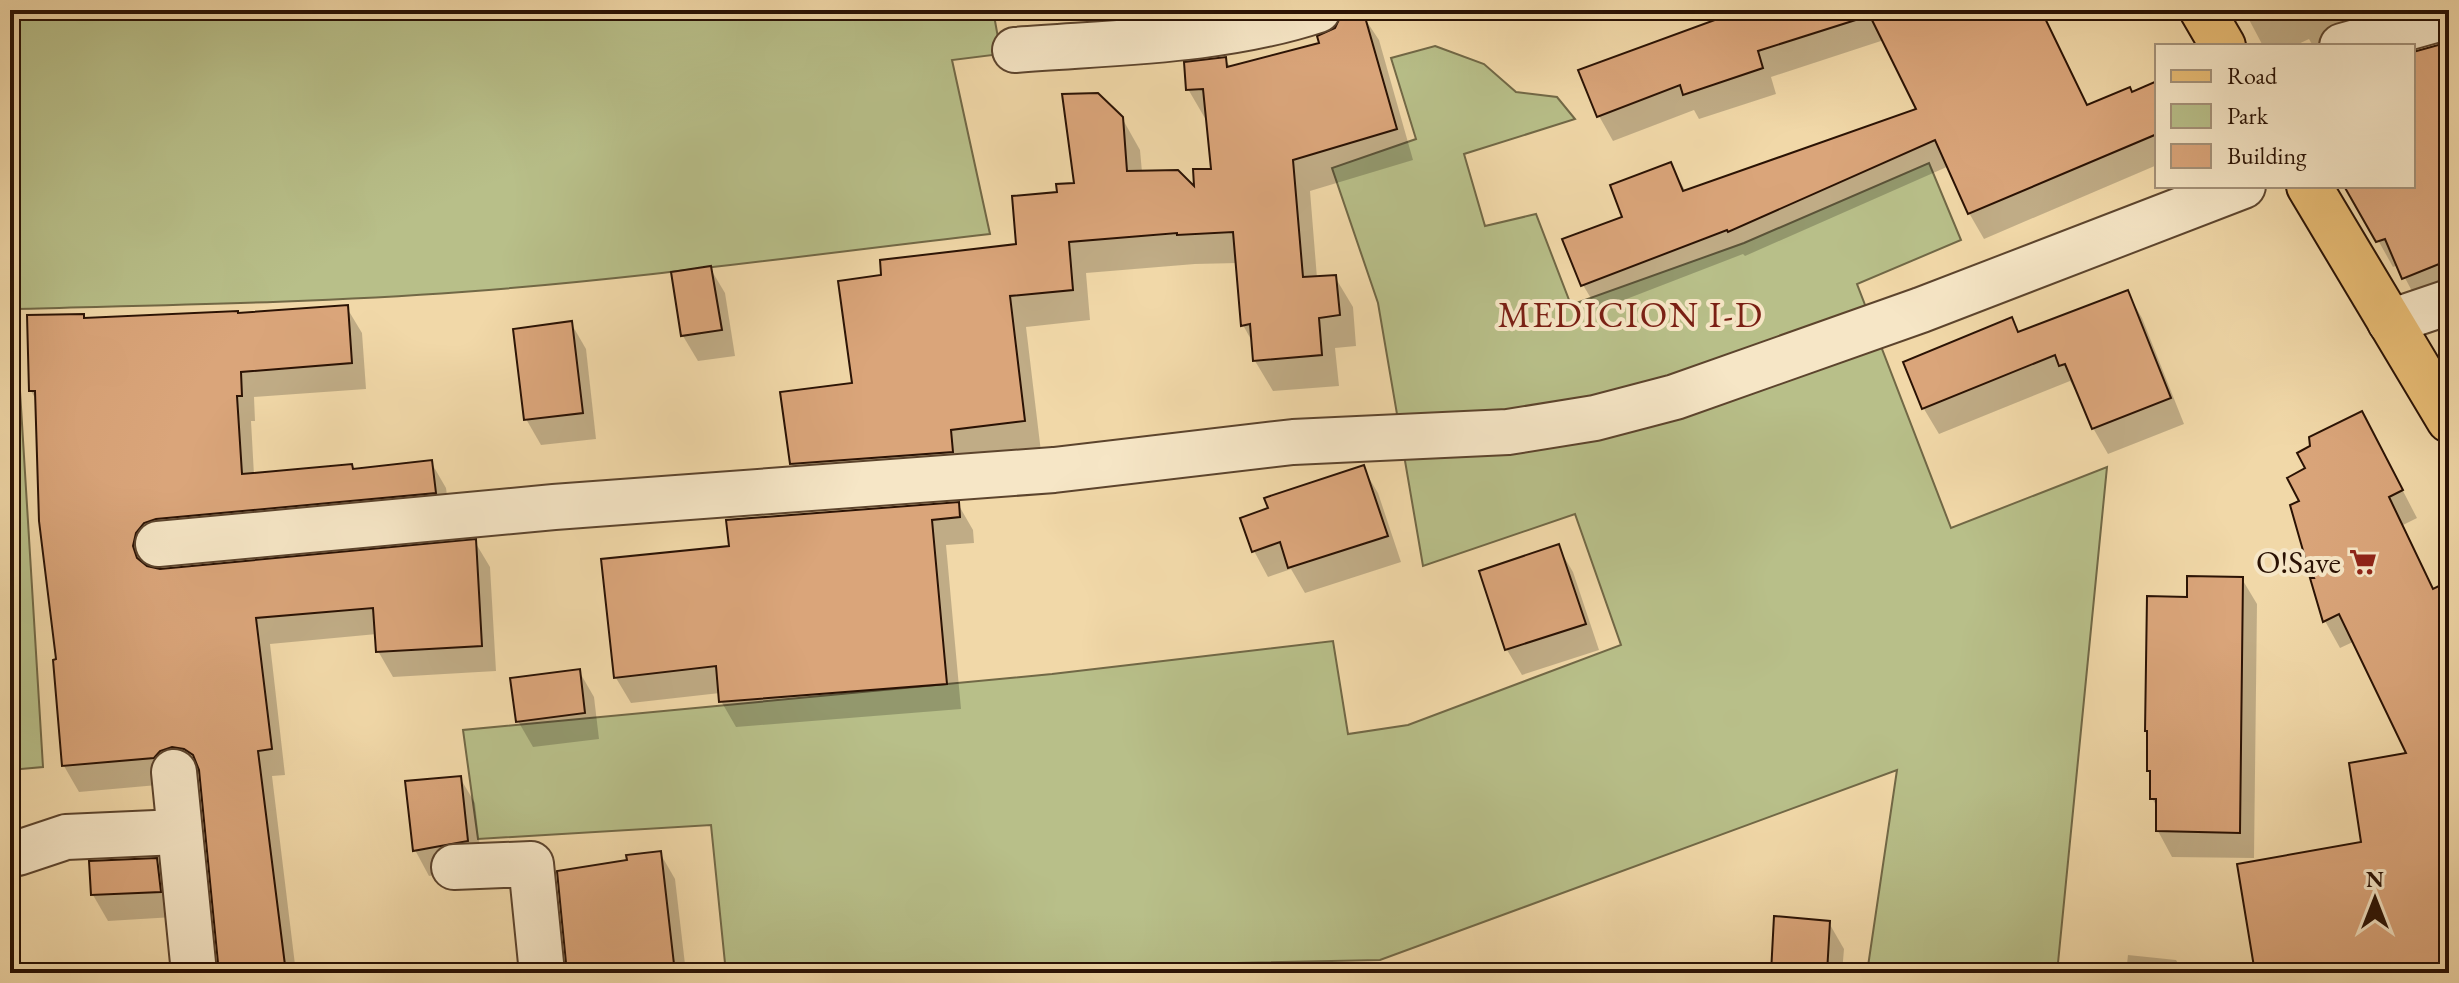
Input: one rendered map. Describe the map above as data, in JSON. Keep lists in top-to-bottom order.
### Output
{
  "districts": ["MEDICION I-D"],
  "places": {
    "supermarket": ["O!Save"]
  },
  "legend": ["Road", "Park", "Building"],
  "north": "top"
}
